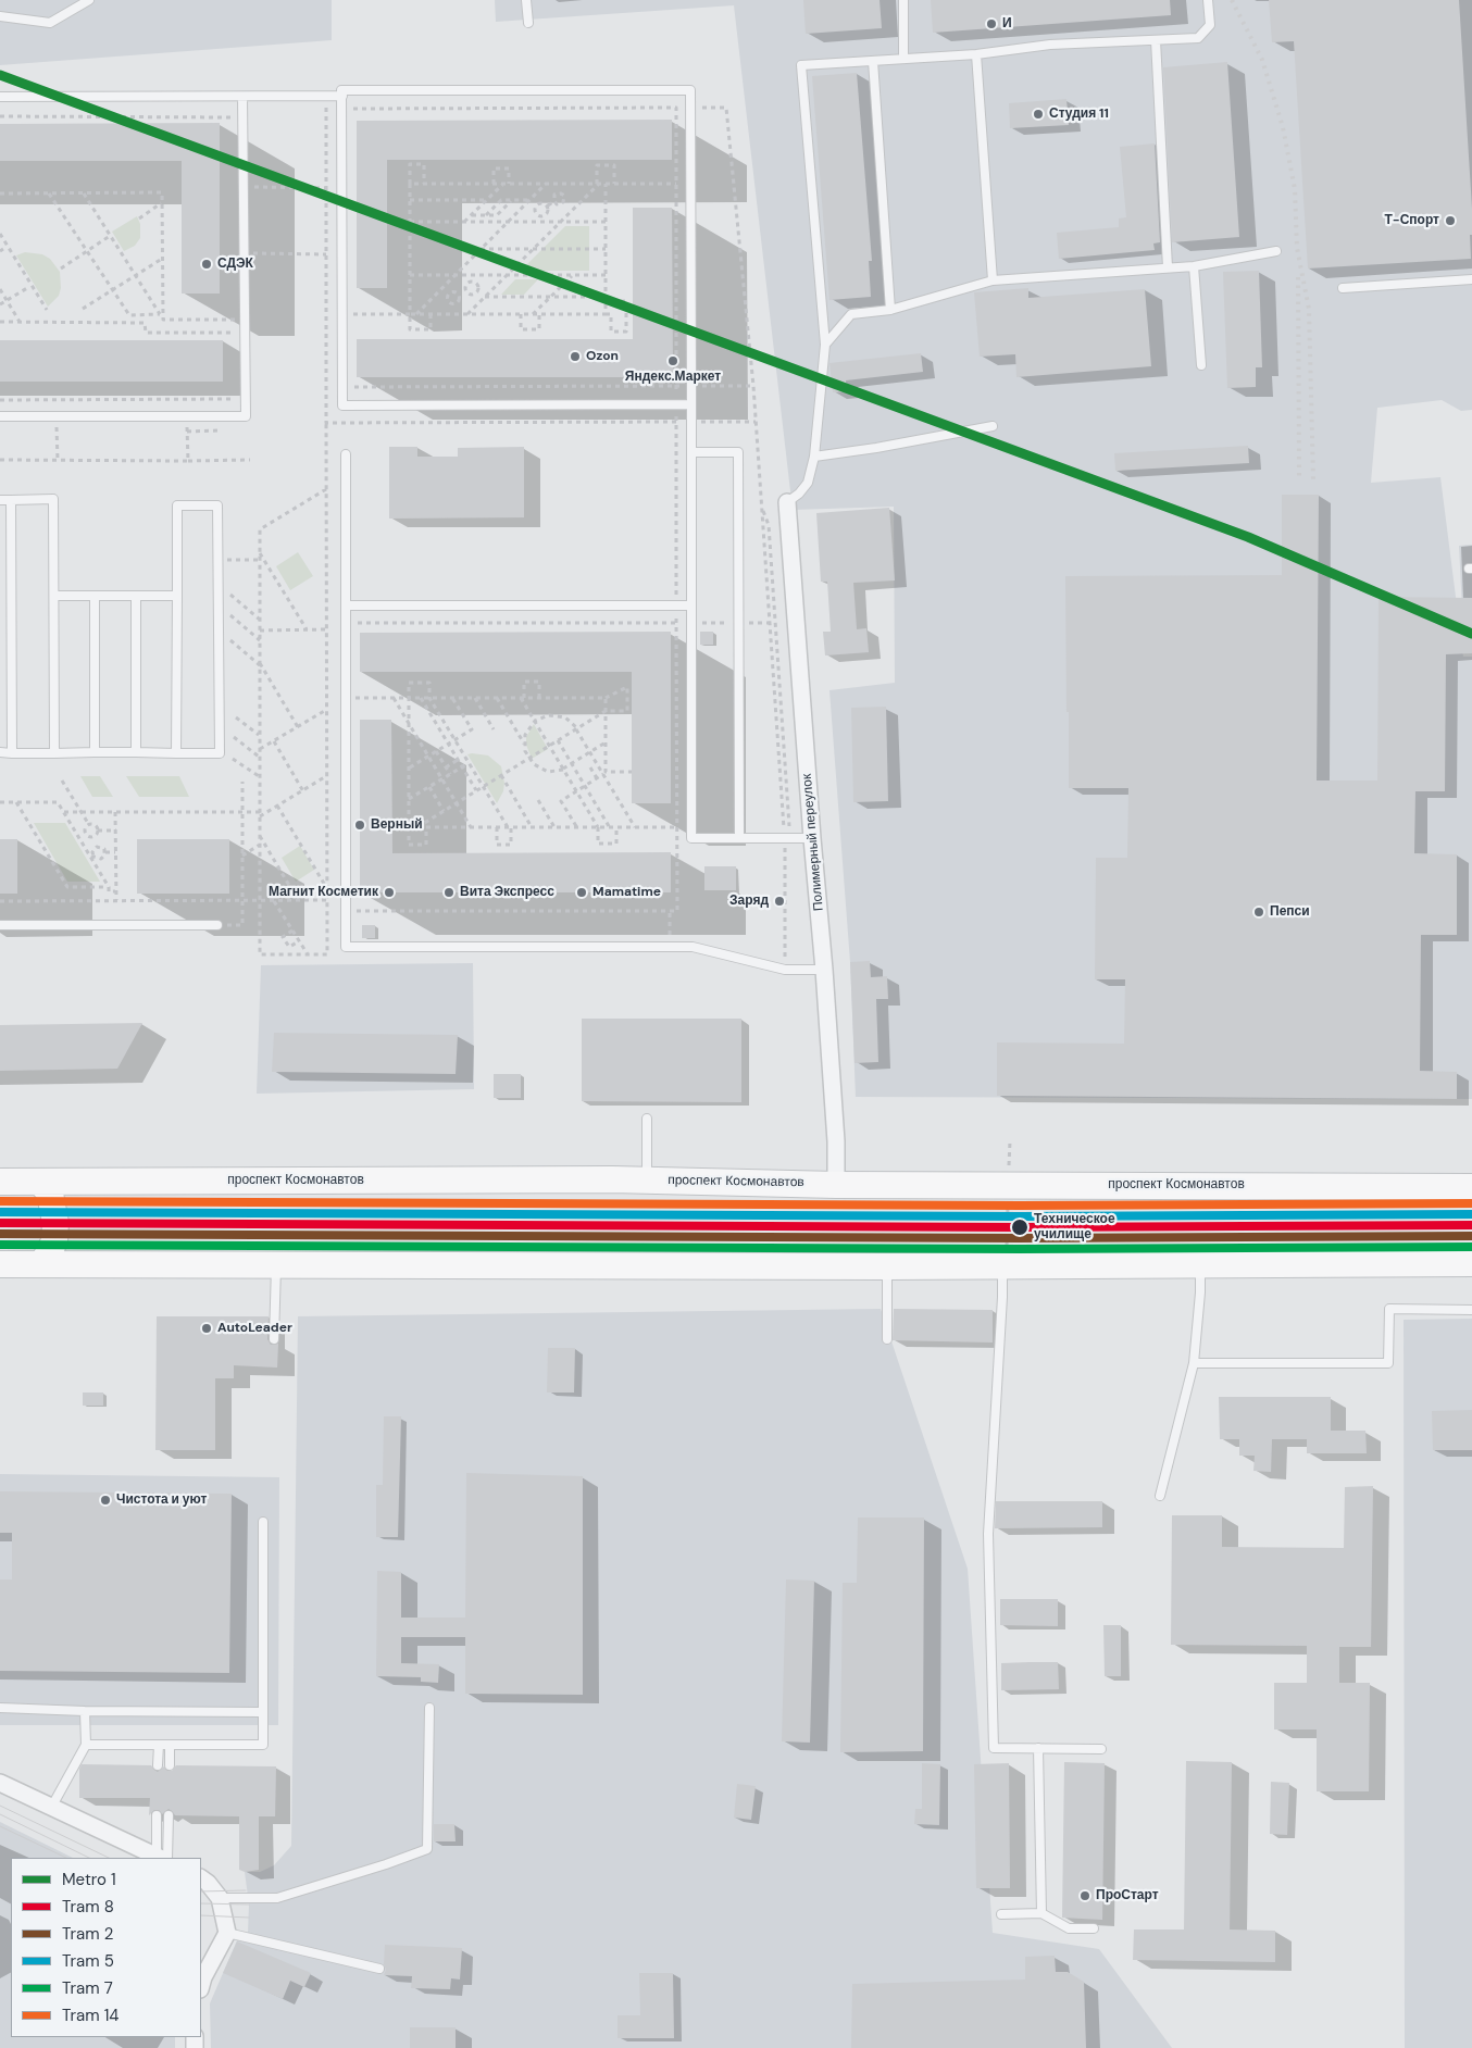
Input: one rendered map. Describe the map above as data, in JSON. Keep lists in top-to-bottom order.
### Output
{
  "streets": {
    "main road": ["проспект Космонавтов"],
    "street": ["Полимерный переулок"]
  },
  "crossings": [
    ["Полимерный переулок", "проспект Космонавтов"]
  ],
  "places": [
    "И",
    "Студия 11",
    "Т-Спорт",
    "СДЭК",
    "Ozon",
    "Яндекс.Маркет",
    "Верный",
    "Магнит Косметик",
    "Вита Экспресс",
    "Mamatime",
    "Заряд",
    "Пепси",
    "Техническое училище",
    "AutoLeader",
    "Чистота и уют",
    "ПроСтарт"
  ],
  "lines": [
    "metro line 1",
    "tram line 14",
    "tram line 5",
    "tram line 8",
    "tram line 2",
    "tram line 7"
  ],
  "legend": [
    "Metro 1",
    "Tram 8",
    "Tram 2",
    "Tram 5",
    "Tram 7",
    "Tram 14"
  ]
}
